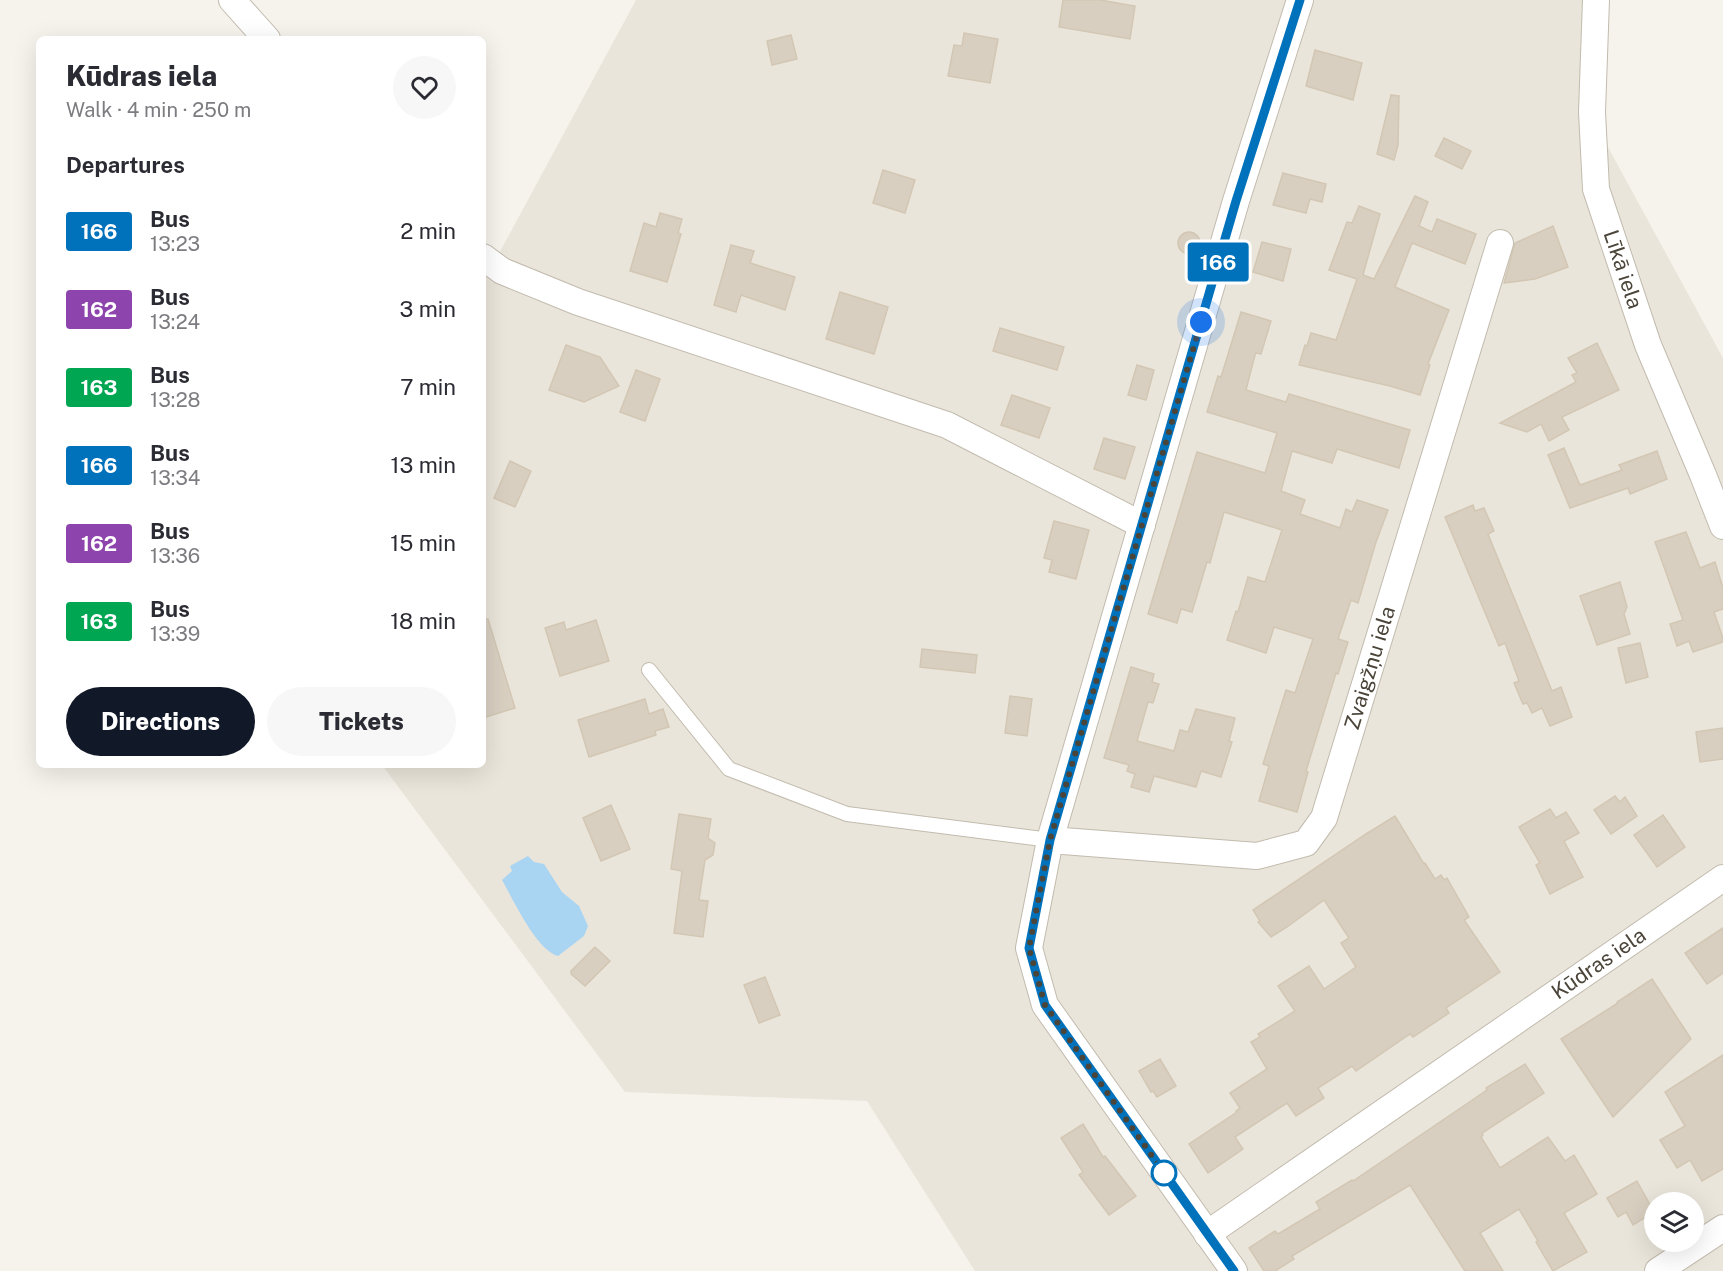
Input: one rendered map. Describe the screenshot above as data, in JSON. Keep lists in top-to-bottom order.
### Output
{
  "streets": {
    "street": ["Līkā iela", "Zvaigžņu iela", "Kūdras iela"]
  },
  "lines": ["bus line 166"],
  "page": {
    "on_map": "166",
    "heading": [
      ["Kūdras iela", "Walk · 4 min · 250 m"],
      "Departures"
    ],
    "list": [
      {
        "mark": "166",
        "name": "Bus",
        "note": "13:23",
        "value": "2 min"
      },
      {
        "mark": "162",
        "name": "Bus",
        "note": "13:24",
        "value": "3 min"
      },
      {
        "mark": "163",
        "name": "Bus",
        "note": "13:28",
        "value": "7 min"
      },
      {
        "mark": "166",
        "name": "Bus",
        "note": "13:34",
        "value": "13 min"
      },
      {
        "mark": "162",
        "name": "Bus",
        "note": "13:36",
        "value": "15 min"
      },
      {
        "mark": "163",
        "name": "Bus",
        "note": "13:39",
        "value": "18 min"
      }
    ],
    "buttons": ["Directions", "Tickets"]
  }
}
